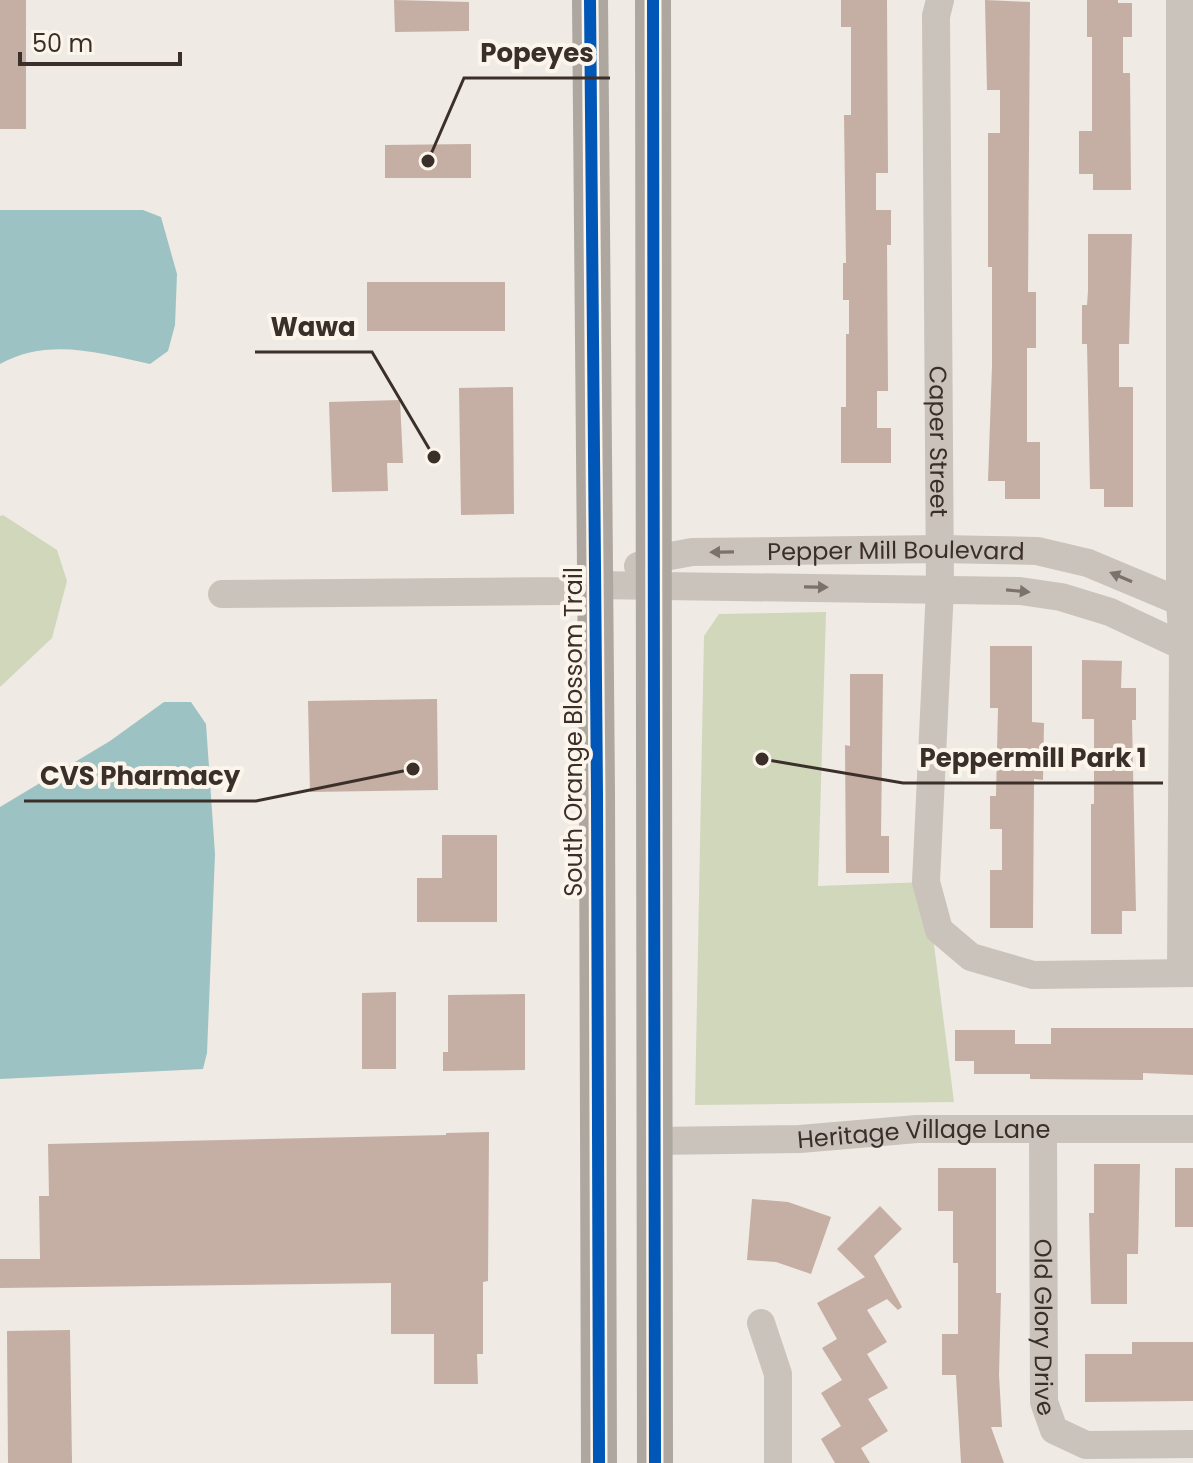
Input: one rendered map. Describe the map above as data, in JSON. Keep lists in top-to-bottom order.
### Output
{
  "streets": {
    "main road": ["South Orange Blossom Trail"],
    "street": [
      "Caper Street",
      "Pepper Mill Boulevard",
      "Heritage Village Lane",
      "Old Glory Drive"
    ]
  },
  "crossings": [
    ["Caper Street", "Pepper Mill Boulevard"],
    ["Pepper Mill Boulevard", "South Orange Blossom Trail"],
    ["Heritage Village Lane", "Old Glory Drive"]
  ],
  "places": [
    "Popeyes",
    "Wawa",
    "Peppermill Park 1",
    "CVS Pharmacy"
  ],
  "scale_bar": "50 m"
}
